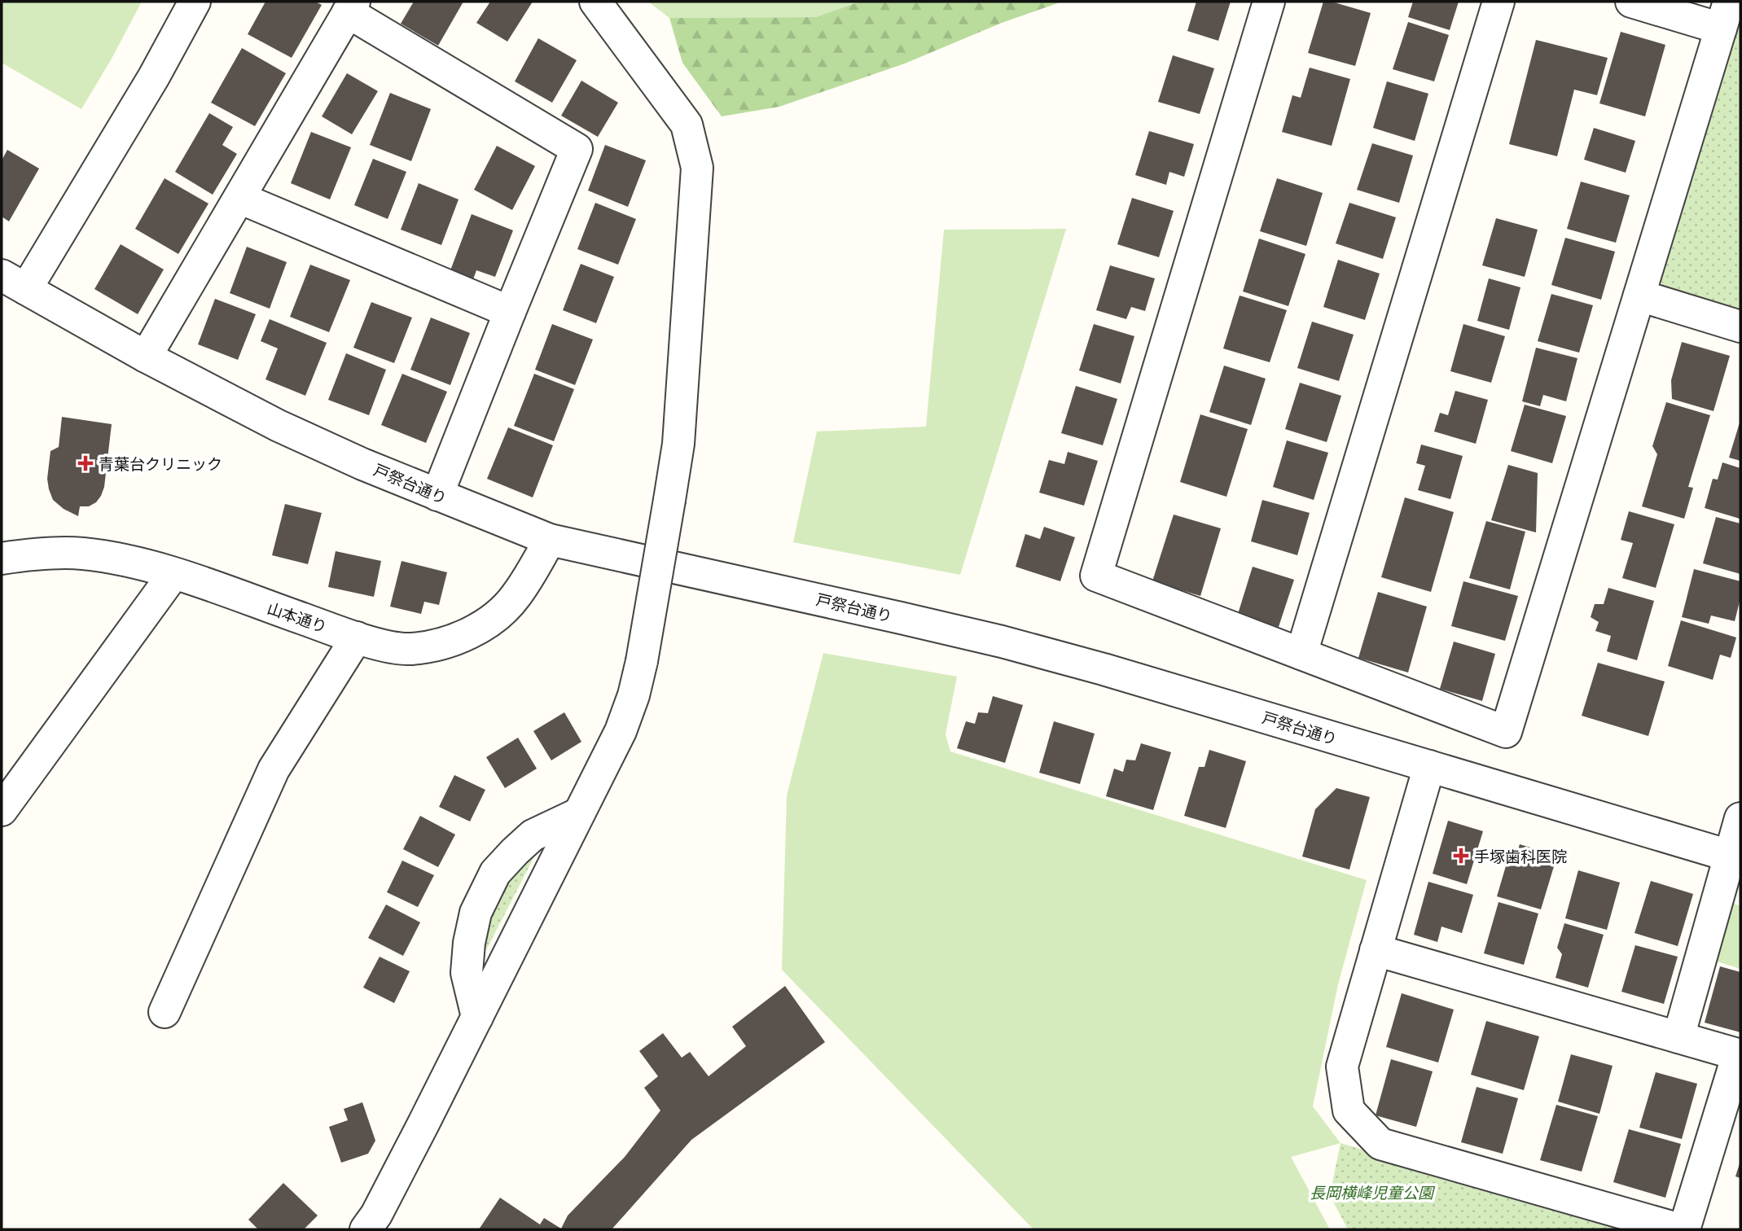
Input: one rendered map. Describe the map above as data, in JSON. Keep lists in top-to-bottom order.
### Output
{
  "streets": {
    "street": ["戸祭台通り", "山本通り"]
  },
  "crossings": [
    ["戸祭台通り", "山本通り"]
  ],
  "parks": ["長岡横峰児童公園"],
  "places": {
    "health": ["青葉台クリニック", "手塚歯科医院"]
  }
}
